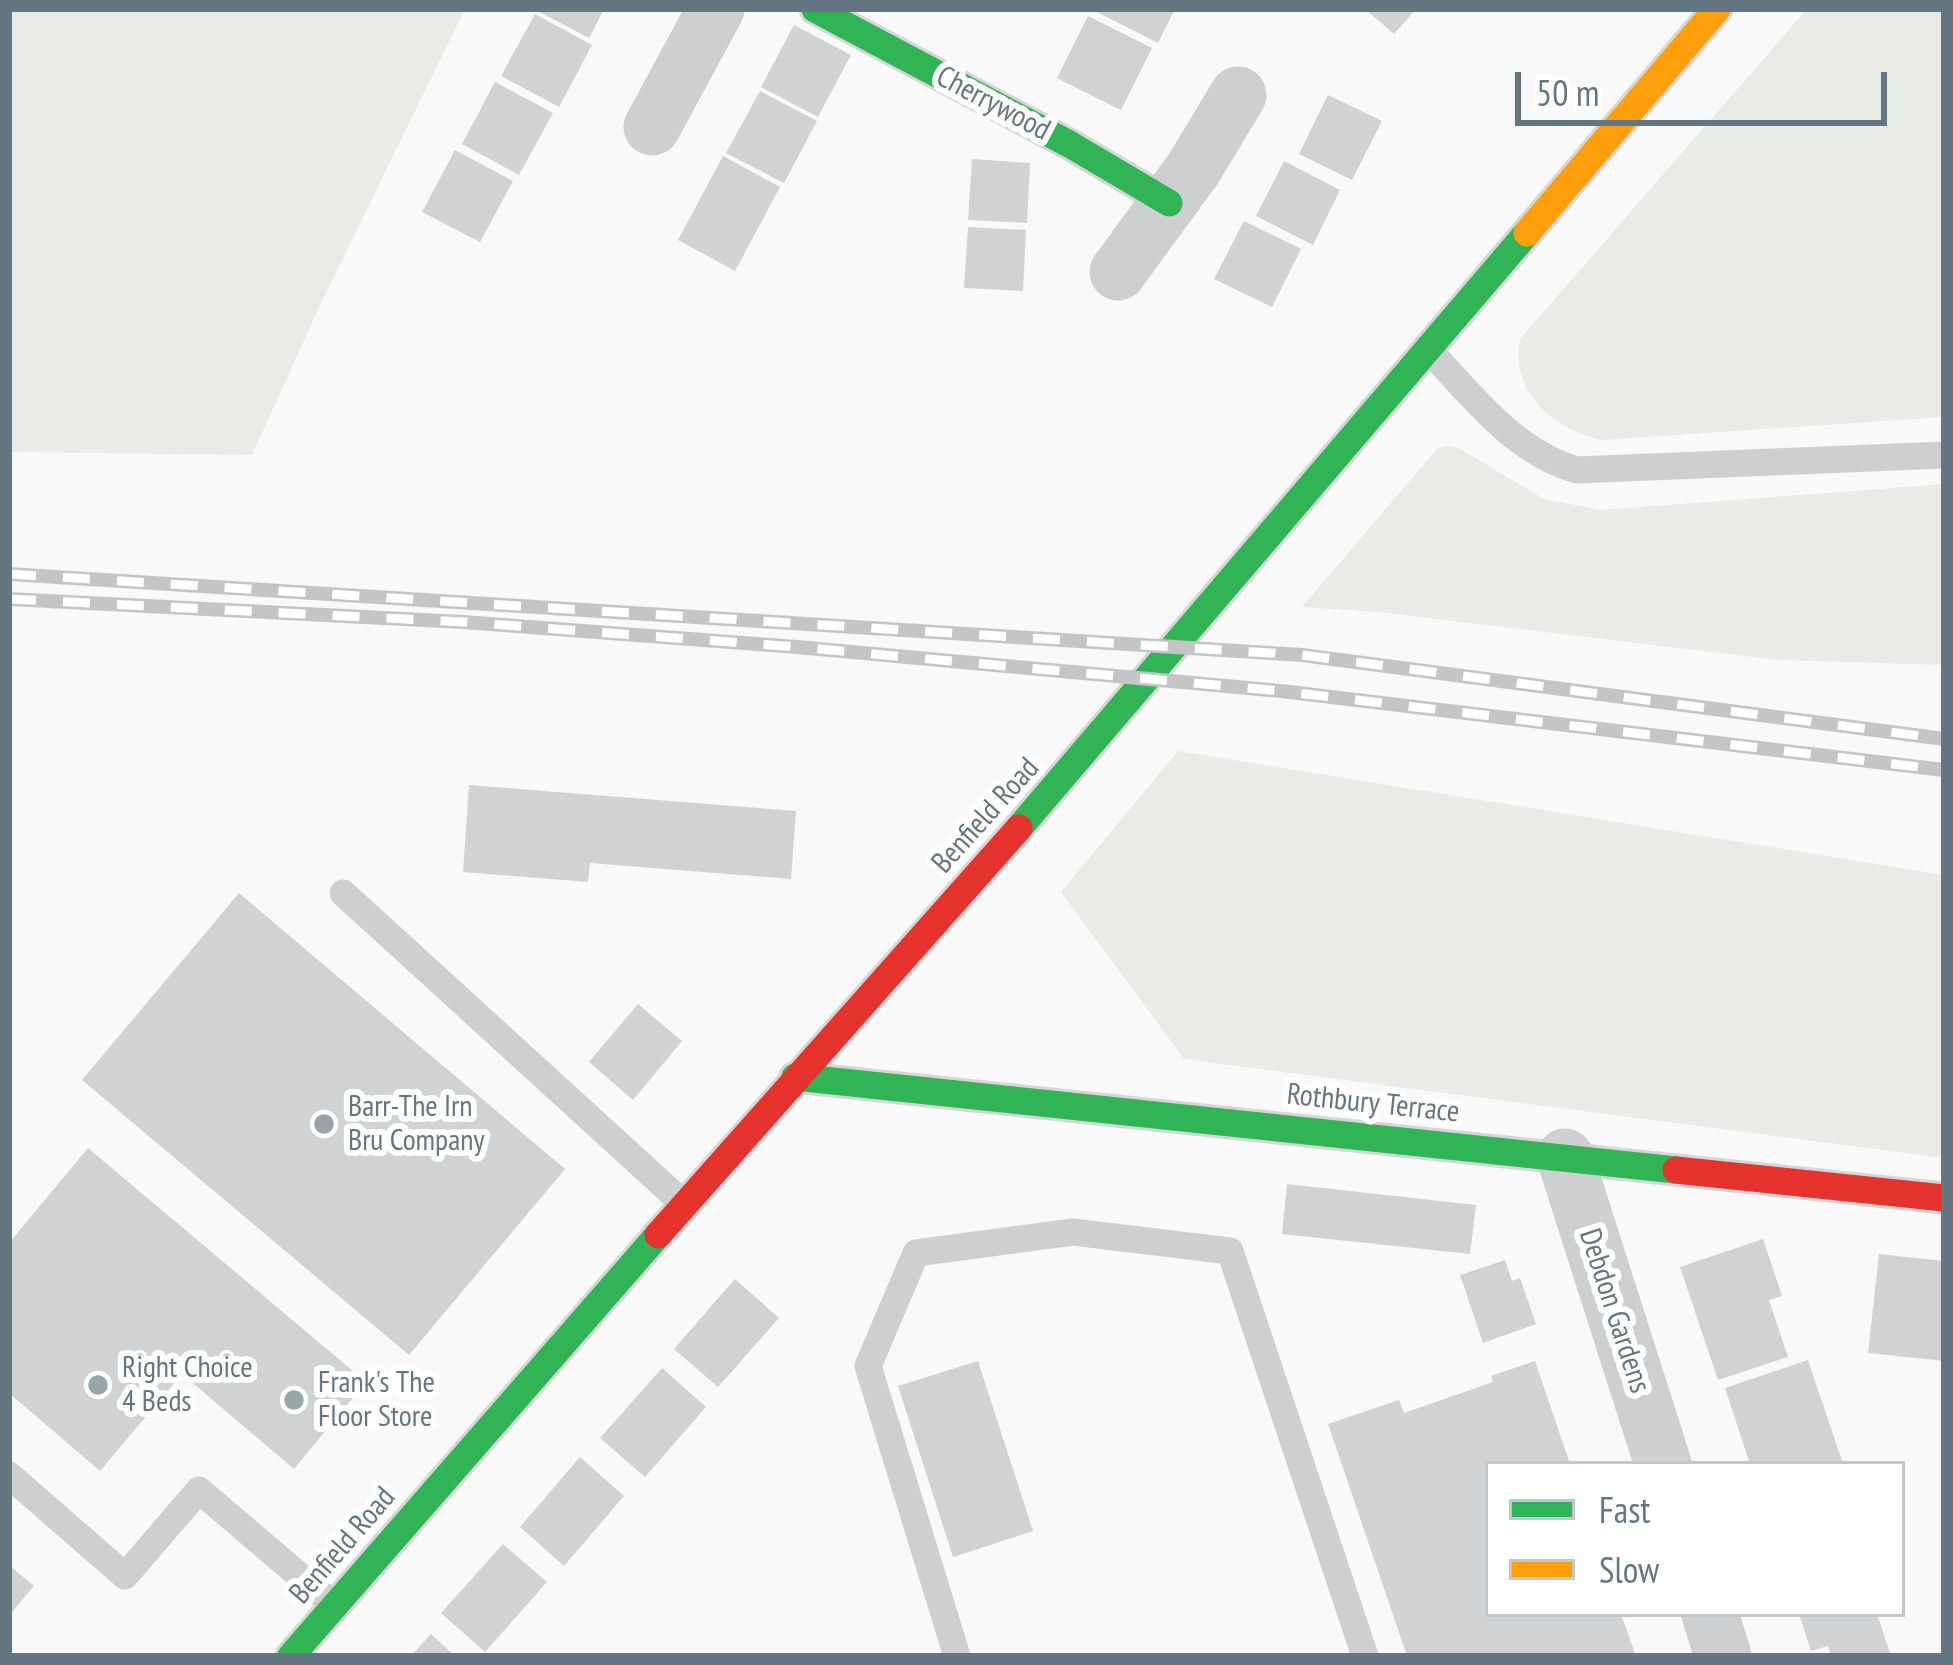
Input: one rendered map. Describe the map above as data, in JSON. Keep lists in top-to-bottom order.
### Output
{
  "streets": {
    "street": [
      "Cherrywood",
      "Benfield Road",
      "Rothbury Terrace",
      "Debdon Gardens"
    ]
  },
  "crossings": [
    ["Benfield Road", "Rothbury Terrace"],
    ["Rothbury Terrace", "Debdon Gardens"]
  ],
  "places": ["Barr-The Irn Bru Company", "Right Choice 4 Beds", "Frank's The Floor Store"],
  "legend": ["Fast", "Slow"],
  "scale_bar": "50 m"
}
